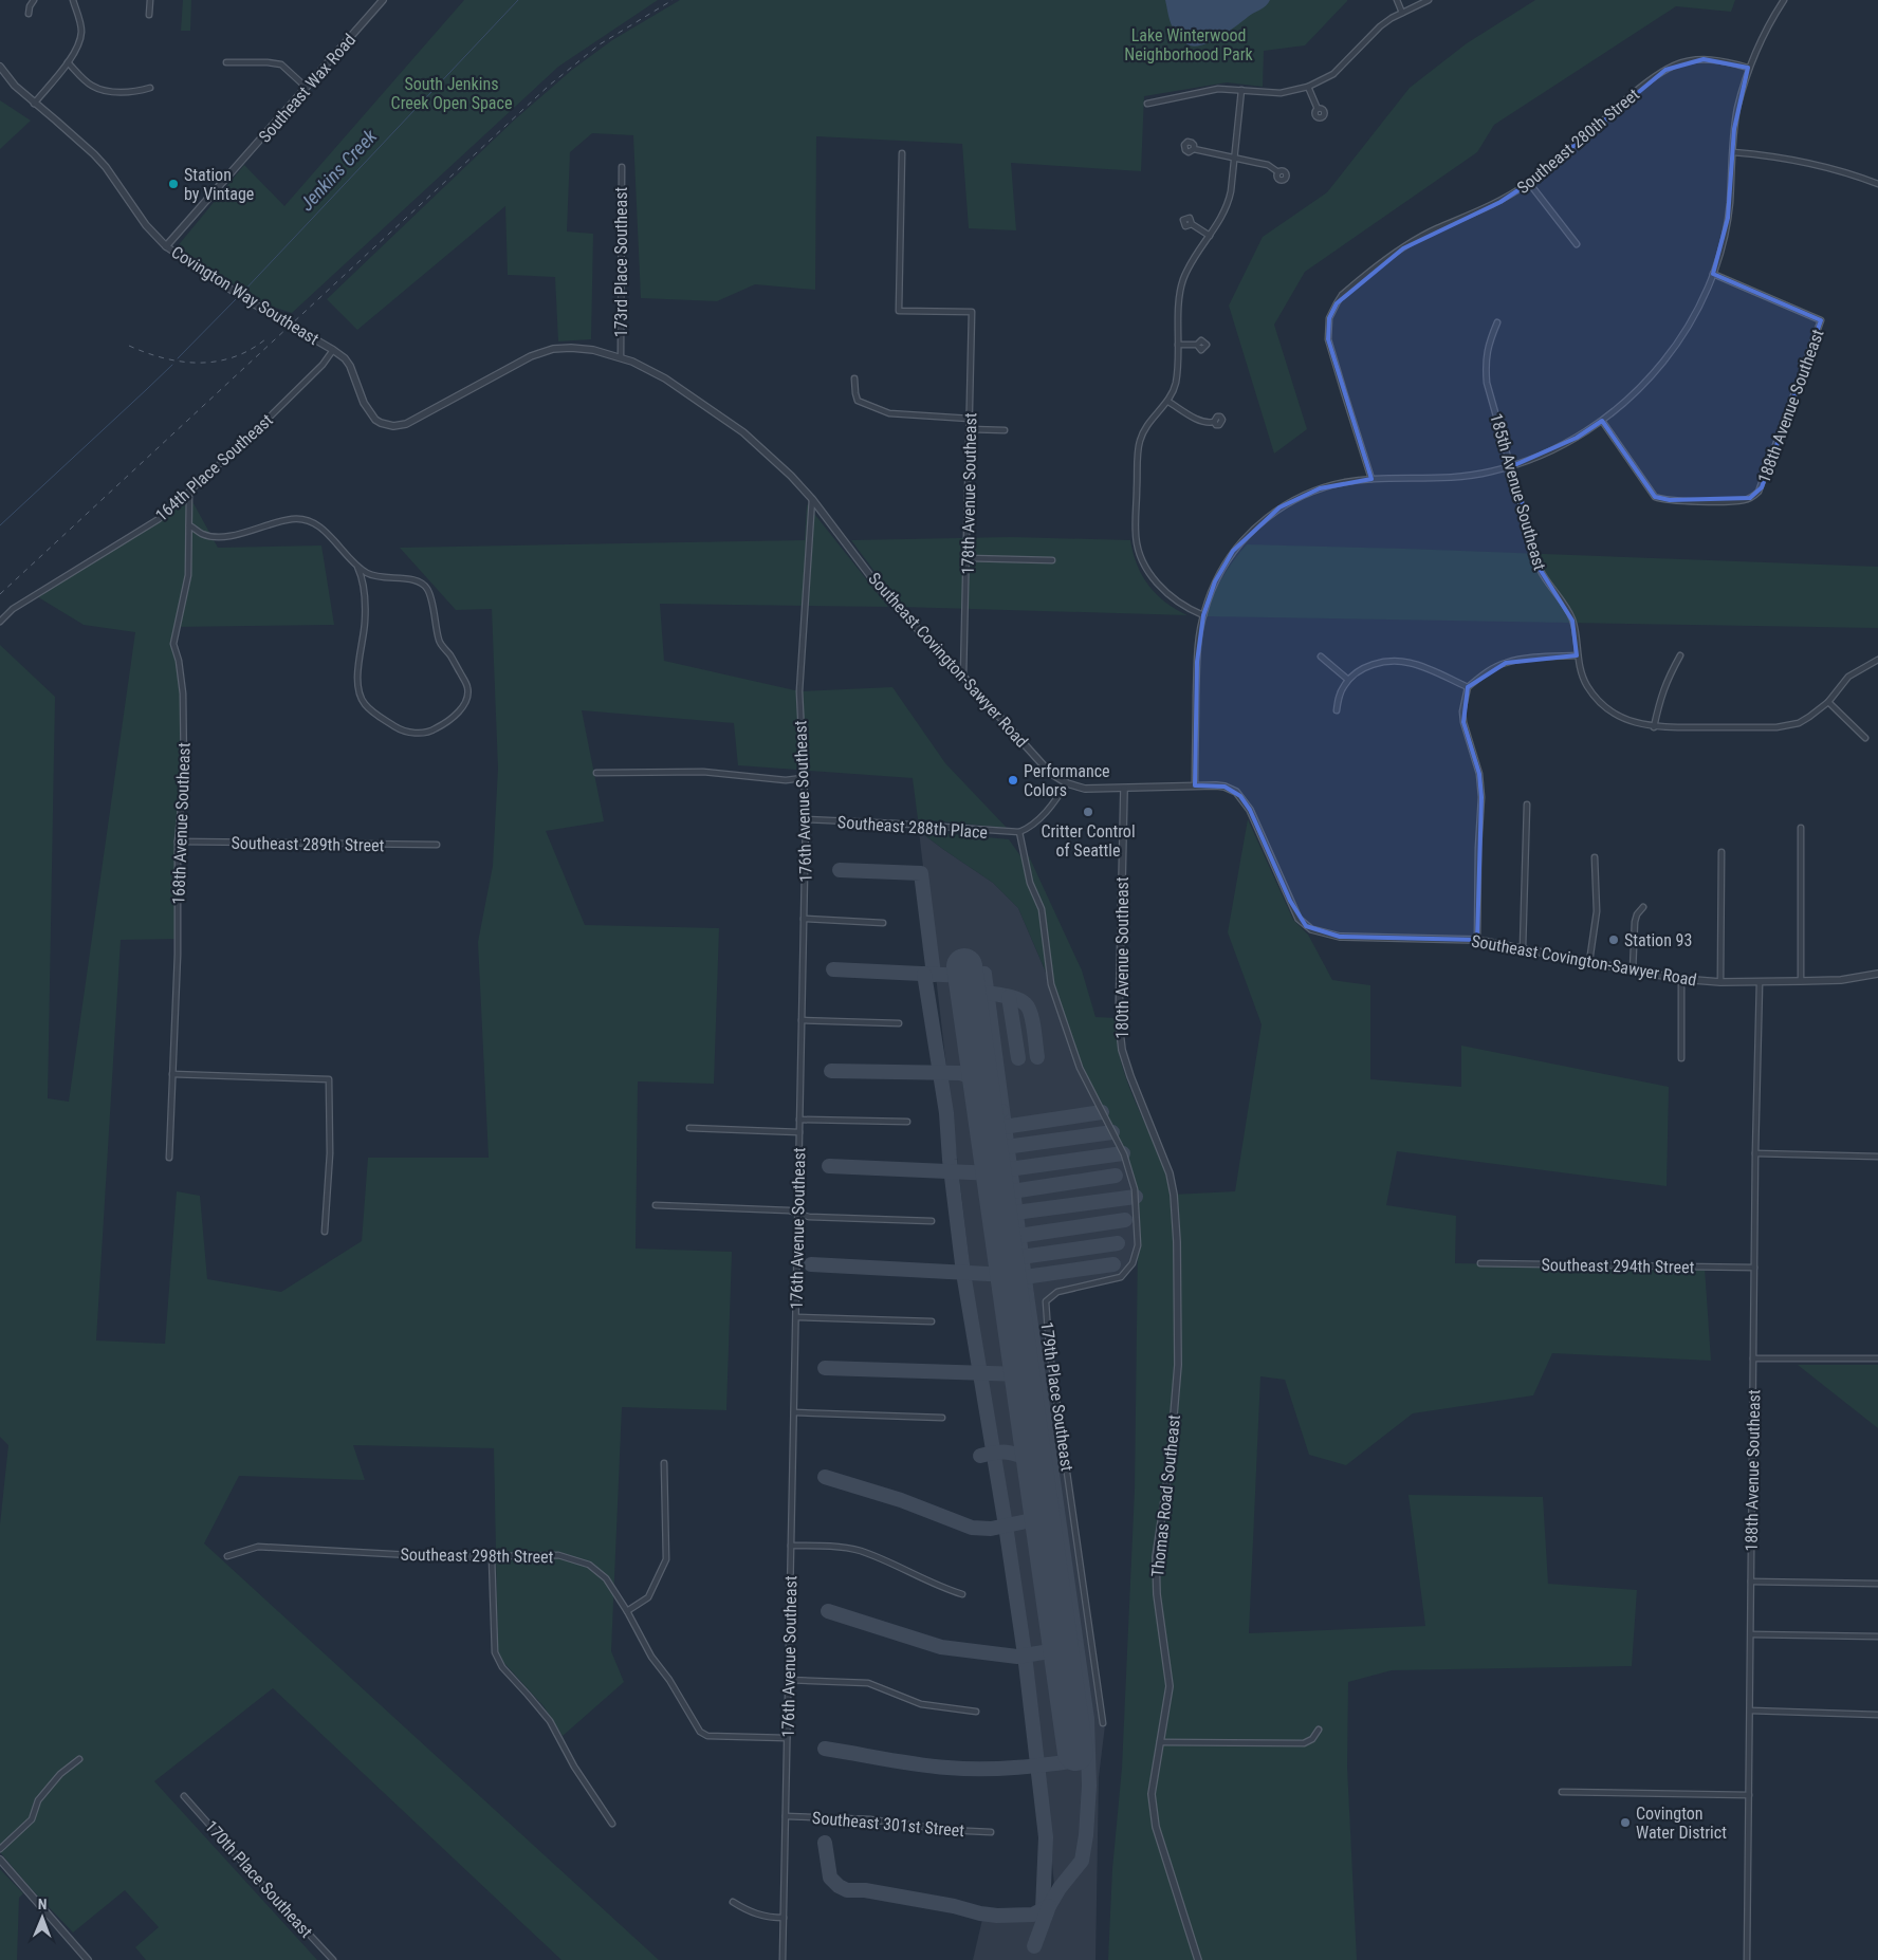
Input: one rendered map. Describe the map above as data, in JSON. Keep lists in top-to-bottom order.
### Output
{
  "streets": {
    "street": [
      "Southeast Wax Road",
      "Southeast 280th Street",
      "173rd Place Southeast",
      "Covington Way Southeast",
      "188th Avenue Southeast",
      "164th Place Southeast",
      "185th Avenue Southeast",
      "178th Avenue Southeast",
      "Southeast Covington-Sawyer Road",
      "176th Avenue Southeast",
      "168th Avenue Southeast",
      "Southeast 288th Place",
      "Southeast 289th Street",
      "180th Avenue Southeast",
      "Southeast 294th Street",
      "179th Place Southeast",
      "Thomas Road Southeast",
      "Southeast 298th Street",
      "Southeast 301st Street",
      "170th Place Southeast"
    ]
  },
  "crossings": [
    ["Southeast Wax Road", "Covington Way Southeast"],
    ["173rd Place Southeast", "Southeast Covington-Sawyer Road"],
    ["Covington Way Southeast", "164th Place Southeast"],
    ["Covington Way Southeast", "Southeast Covington-Sawyer Road"],
    ["188th Avenue Southeast", "Southeast Covington-Sawyer Road"],
    ["188th Avenue Southeast", "Southeast 294th Street"],
    ["164th Place Southeast", "168th Avenue Southeast"],
    ["178th Avenue Southeast", "Southeast Covington-Sawyer Road"],
    ["Southeast Covington-Sawyer Road", "176th Avenue Southeast"],
    ["Southeast Covington-Sawyer Road", "180th Avenue Southeast"],
    ["176th Avenue Southeast", "Southeast 288th Place"],
    ["176th Avenue Southeast", "Southeast 298th Street"],
    ["176th Avenue Southeast", "Southeast 301st Street"],
    ["168th Avenue Southeast", "Southeast 289th Street"],
    ["Southeast 288th Place", "179th Place Southeast"],
    ["180th Avenue Southeast", "Thomas Road Southeast"]
  ],
  "water": ["Jenkins Creek"],
  "parks": ["Lake Winterwood Neighborhood Park", "South Jenkins Creek Open Space"],
  "places": [
    "Station by Vintage",
    "Performance Colors",
    "Critter Control of Seattle",
    "Station 93",
    "Covington Water District"
  ],
  "north": "top"
}
